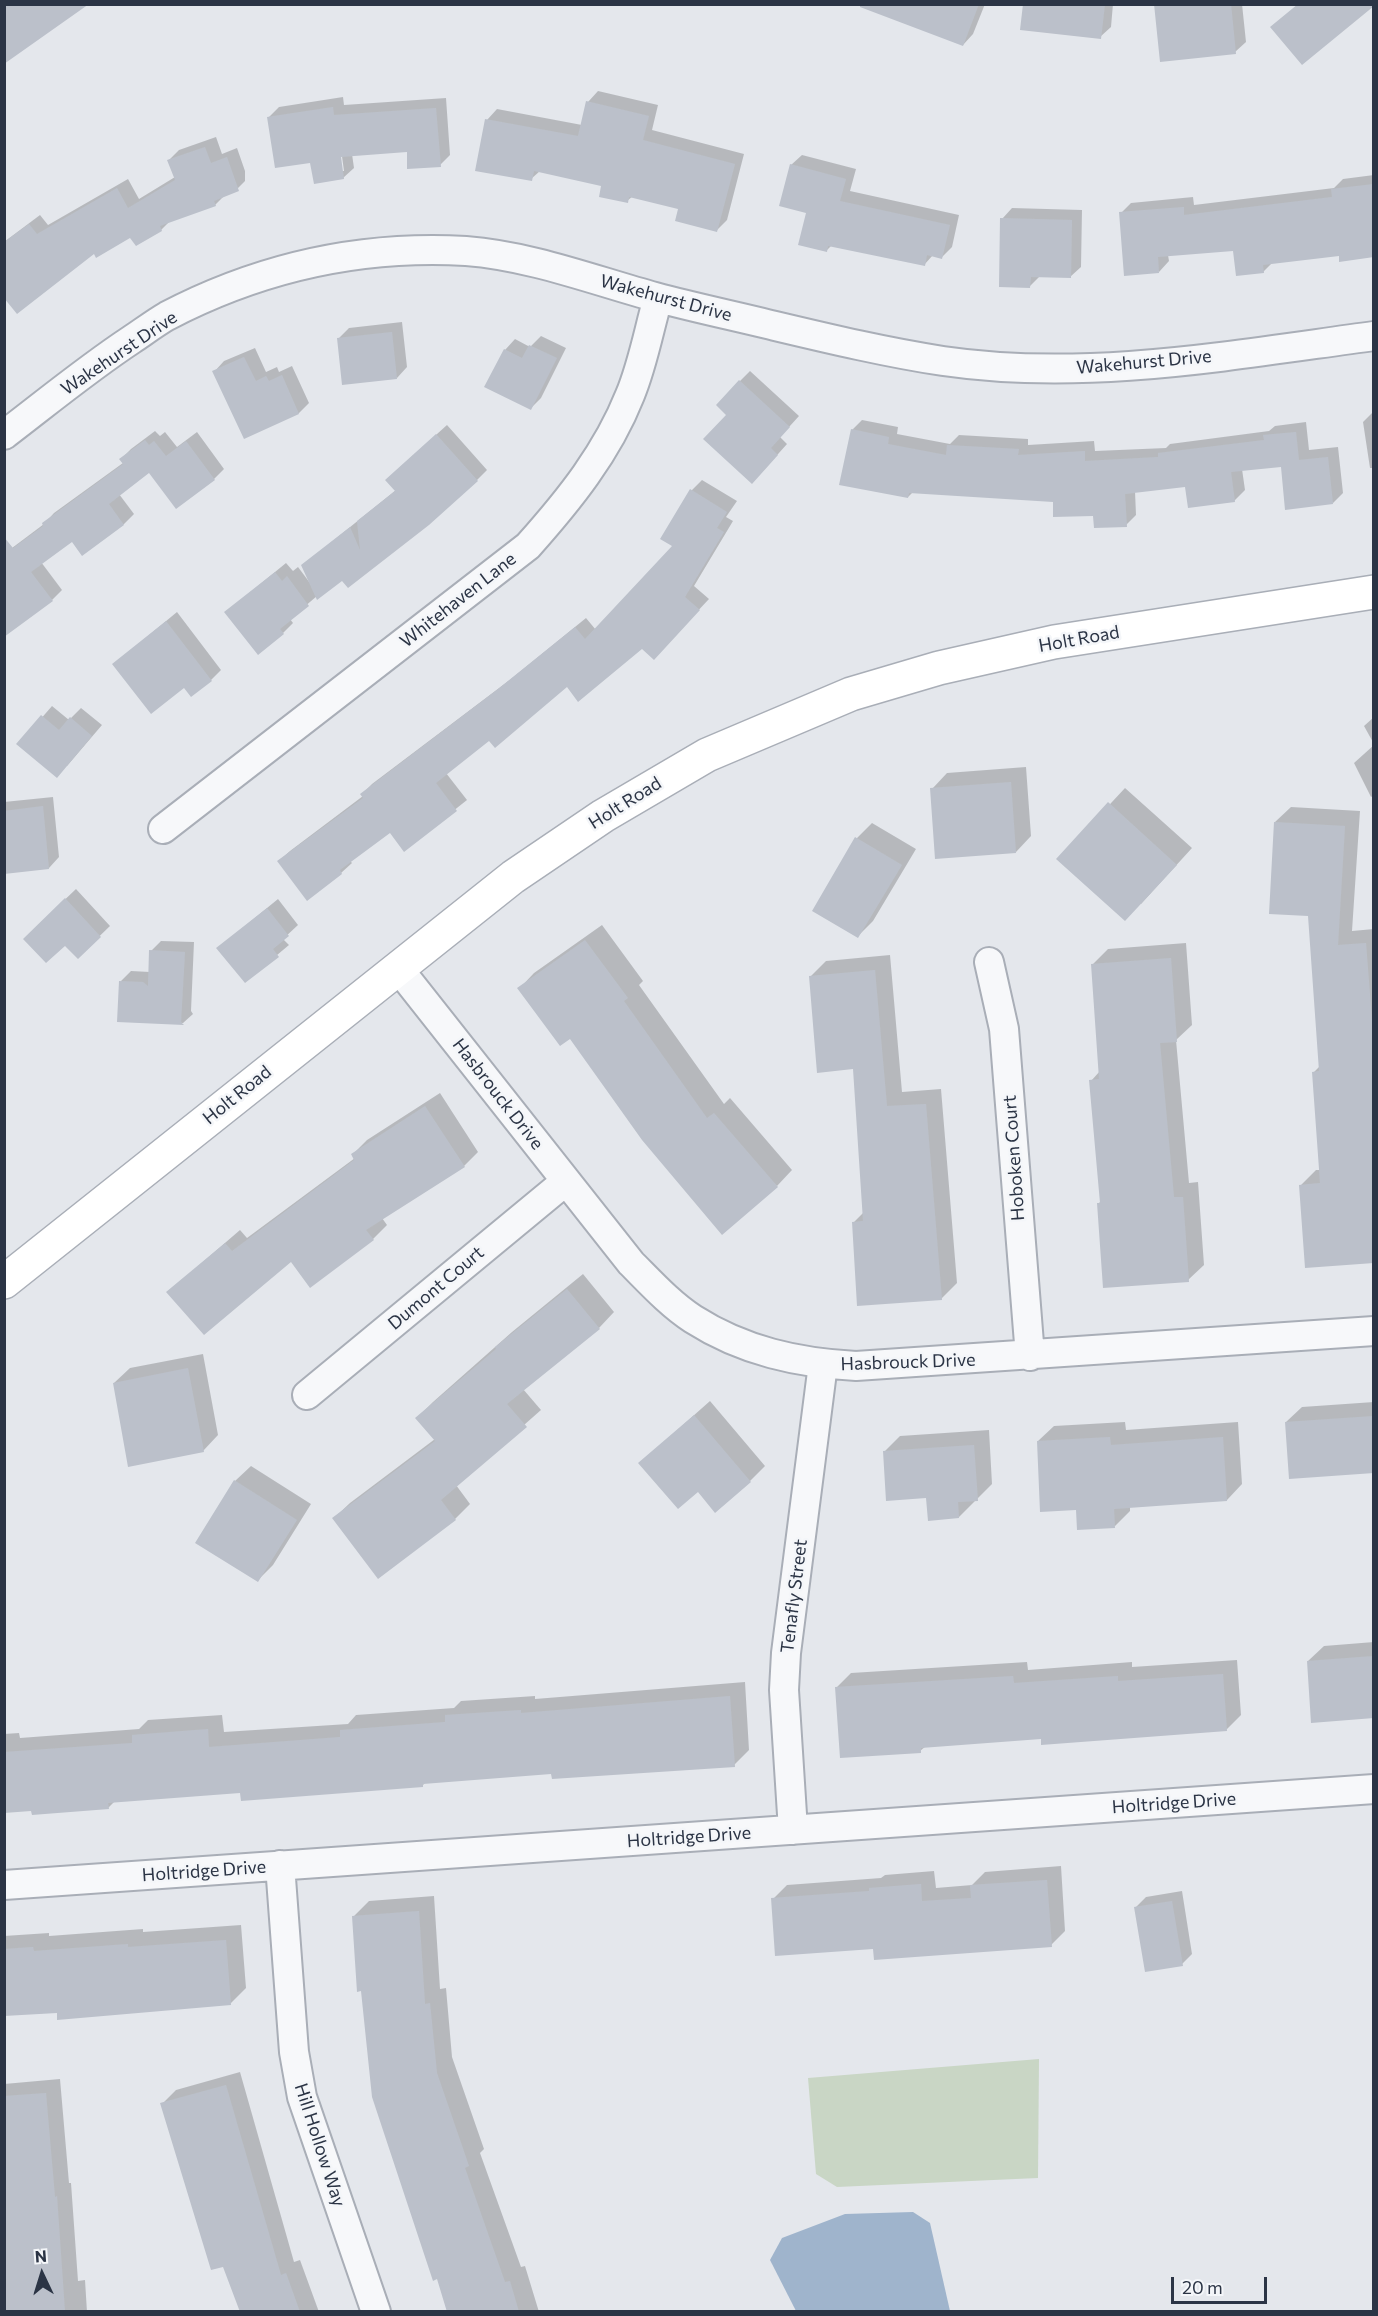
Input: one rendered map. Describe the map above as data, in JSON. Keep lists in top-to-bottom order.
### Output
{
  "streets": {
    "street": [
      "Wakehurst Drive",
      "Whitehaven Lane",
      "Holt Road",
      "Hasbrouck Drive",
      "Hoboken Court",
      "Dumont Court",
      "Tenafly Street",
      "Holtridge Drive",
      "Hill Hollow Way"
    ]
  },
  "crossings": [
    ["Wakehurst Drive", "Whitehaven Lane"],
    ["Holt Road", "Hasbrouck Drive"],
    ["Hasbrouck Drive", "Hoboken Court"],
    ["Hasbrouck Drive", "Dumont Court"],
    ["Hasbrouck Drive", "Tenafly Street"],
    ["Tenafly Street", "Holtridge Drive"],
    ["Holtridge Drive", "Hill Hollow Way"]
  ],
  "scale_bar": "20 m",
  "north": "top"
}
